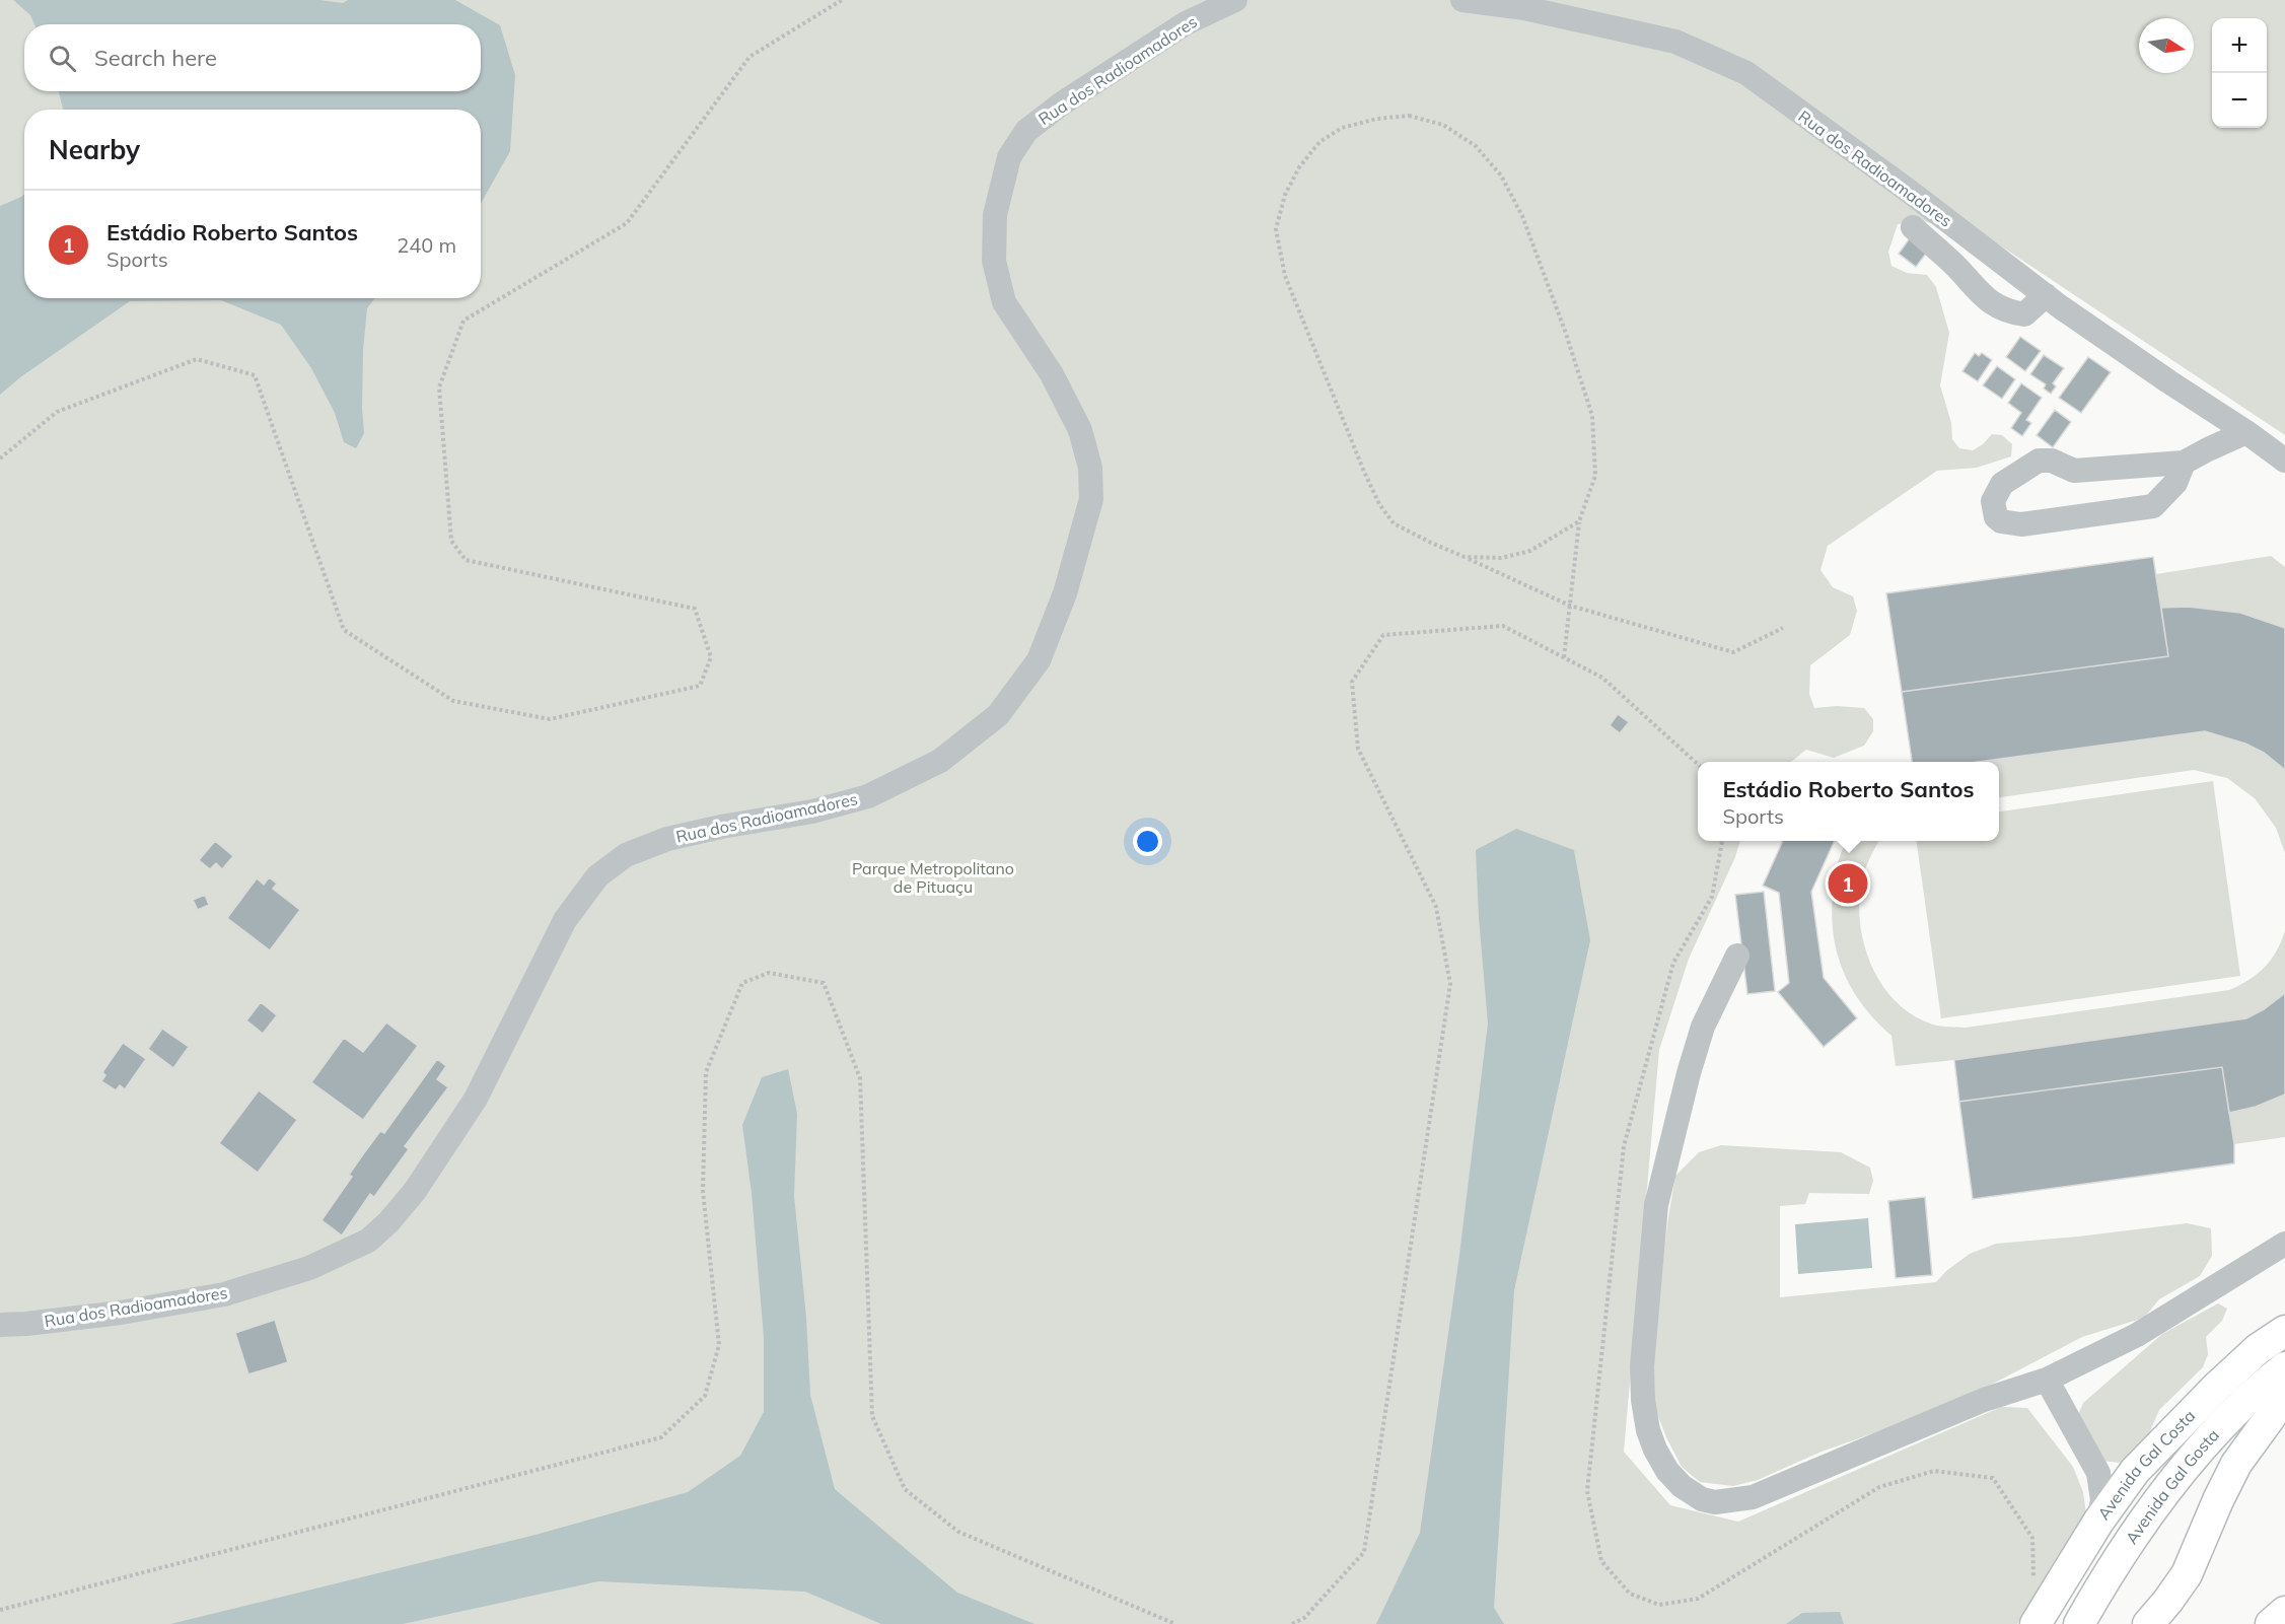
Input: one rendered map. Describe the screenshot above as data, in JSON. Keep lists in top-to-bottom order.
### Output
{
  "streets": {
    "main road": ["Avenida Gal Costa", "Avenida Gal Gosta"],
    "lane": ["Rua dos Radioamadores"]
  },
  "parks": ["Parque Metropolitano de Pituaçu"],
  "north": "right",
  "page": {
    "map_buttons": ["+", "−"],
    "search": "Search here",
    "heading": "Nearby",
    "list": [
      {
        "mark": "1",
        "name": "Estádio Roberto Santos",
        "note": "Sports",
        "value": "240 m"
      }
    ],
    "popup": ["Estádio Roberto Santos", "Sports"],
    "pins": "1"
  }
}
